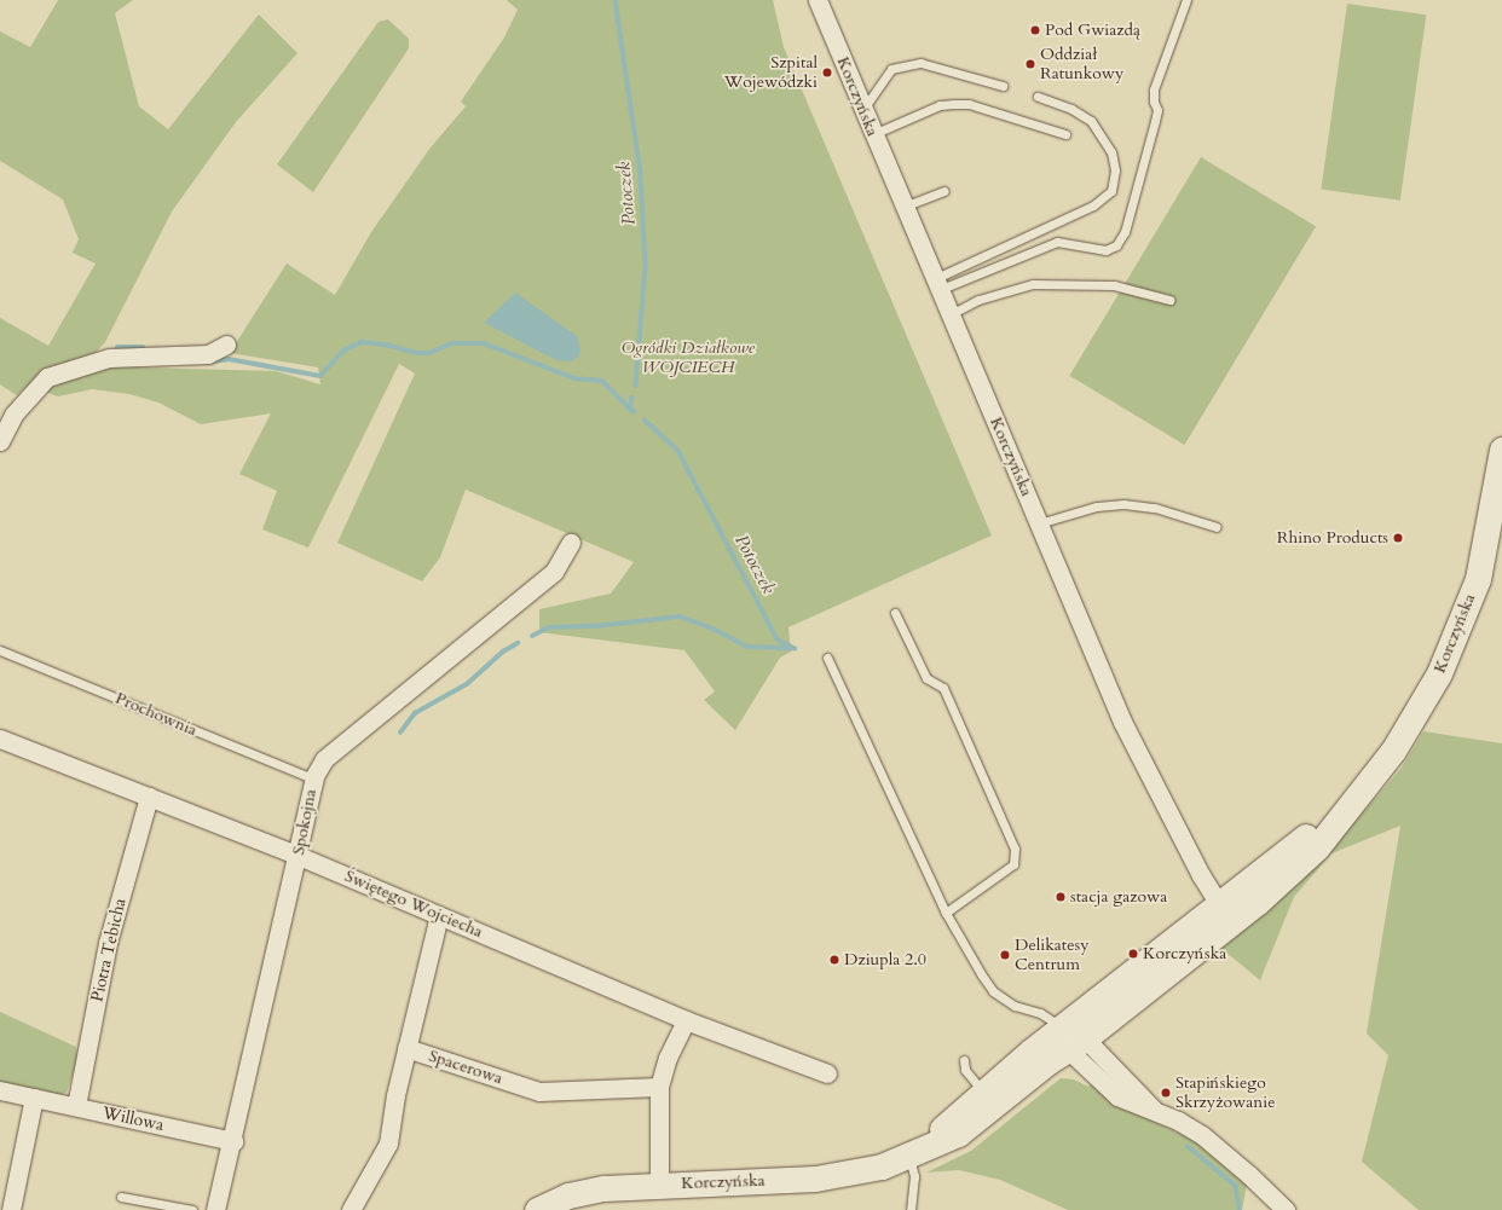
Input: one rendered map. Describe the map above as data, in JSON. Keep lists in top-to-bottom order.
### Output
{
  "streets": {
    "main road": ["Korczyńska"],
    "street": [
      "Spokojna",
      "Świętego Wojciecha",
      "Piotra Tebicha",
      "Spacerowa",
      "Willowa"
    ],
    "lane": ["Prochownia"]
  },
  "crossings": [
    ["Prochownia", "Spokojna"],
    ["Spokojna", "Świętego Wojciecha"],
    ["Spokojna", "Willowa"],
    ["Świętego Wojciecha", "Piotra Tebicha"],
    ["Świętego Wojciecha", "Spacerowa"],
    ["Piotra Tebicha", "Willowa"]
  ],
  "water": ["Potoczek"],
  "parks": ["Ogródki Działkowe WOJCIECH"],
  "places": [
    "Pod Gwiazdą",
    "Oddział Ratunkowy",
    "Szpital Wojewódzki",
    "Rhino Products",
    "stacja gazowa",
    "Korczyńska",
    "Delikatesy Centrum",
    "Dziupla 2.0",
    "Stapińskiego Skrzyżowanie"
  ]
}
